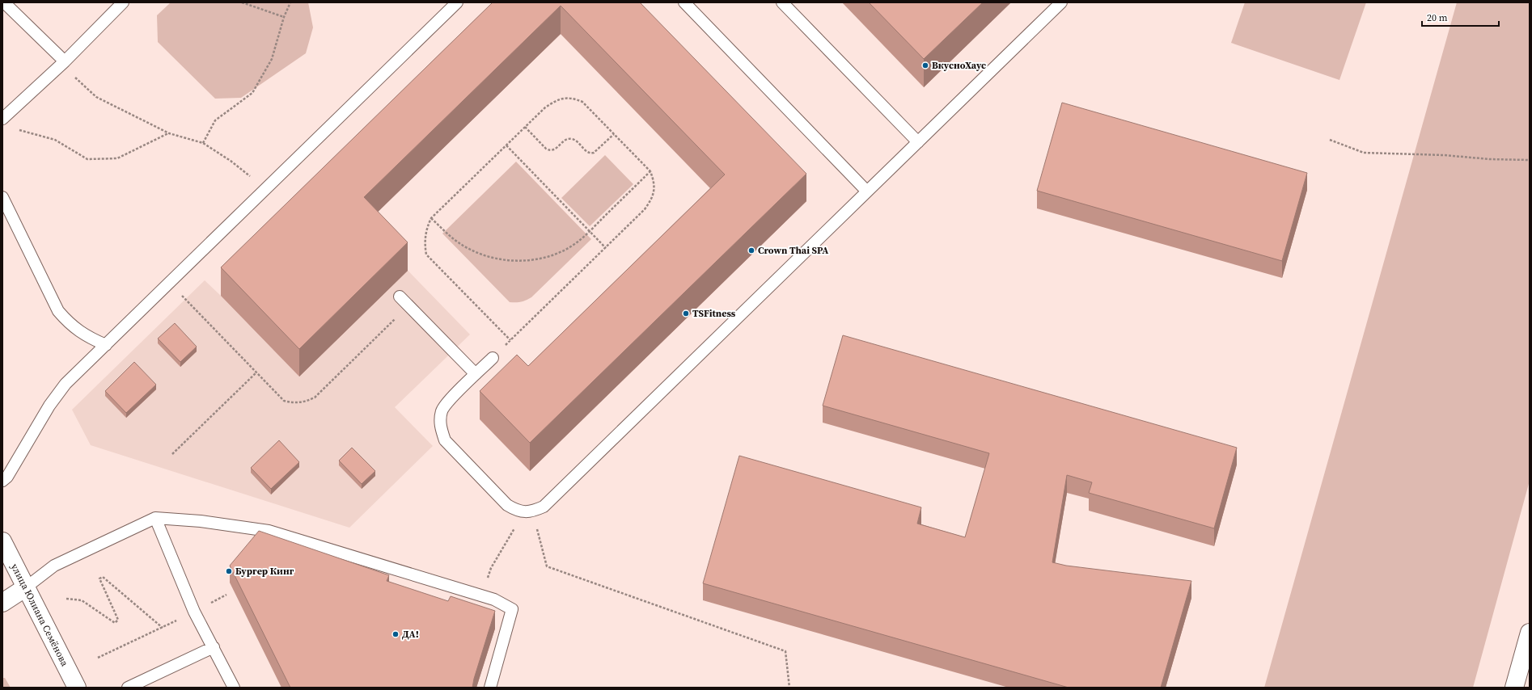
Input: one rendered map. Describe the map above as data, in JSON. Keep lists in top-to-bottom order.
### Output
{
  "streets": {
    "street": ["улица Юлиана Семёнова"]
  },
  "places": [
    "ВкусноХаус",
    "Crown Thai SPA",
    "TSFitness",
    "Бургер Кинг",
    "ДА!"
  ],
  "scale_bar": "20 m"
}
